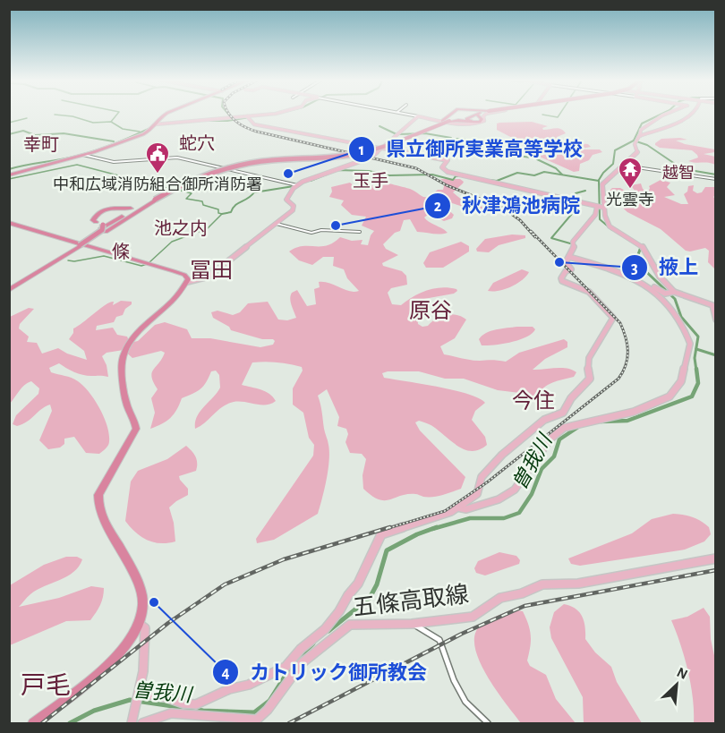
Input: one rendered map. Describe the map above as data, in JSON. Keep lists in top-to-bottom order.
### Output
{
  "streets": {
    "main road": ["五條高取線"]
  },
  "districts": [
    "蛇穴",
    "幸町",
    "越智",
    "玉手",
    "池之内",
    "條",
    "冨田",
    "原谷",
    "今住",
    "戸毛"
  ],
  "water": ["曽我川"],
  "places": {
    "other": [
      "県立御所実業高等学校",
      "秋津鴻池病院",
      "掖上",
      "カトリック御所教会"
    ],
    "public building": ["中和広域消防組合御所消防署"],
    "temple": ["光雲寺"]
  },
  "north": "top right"
}
